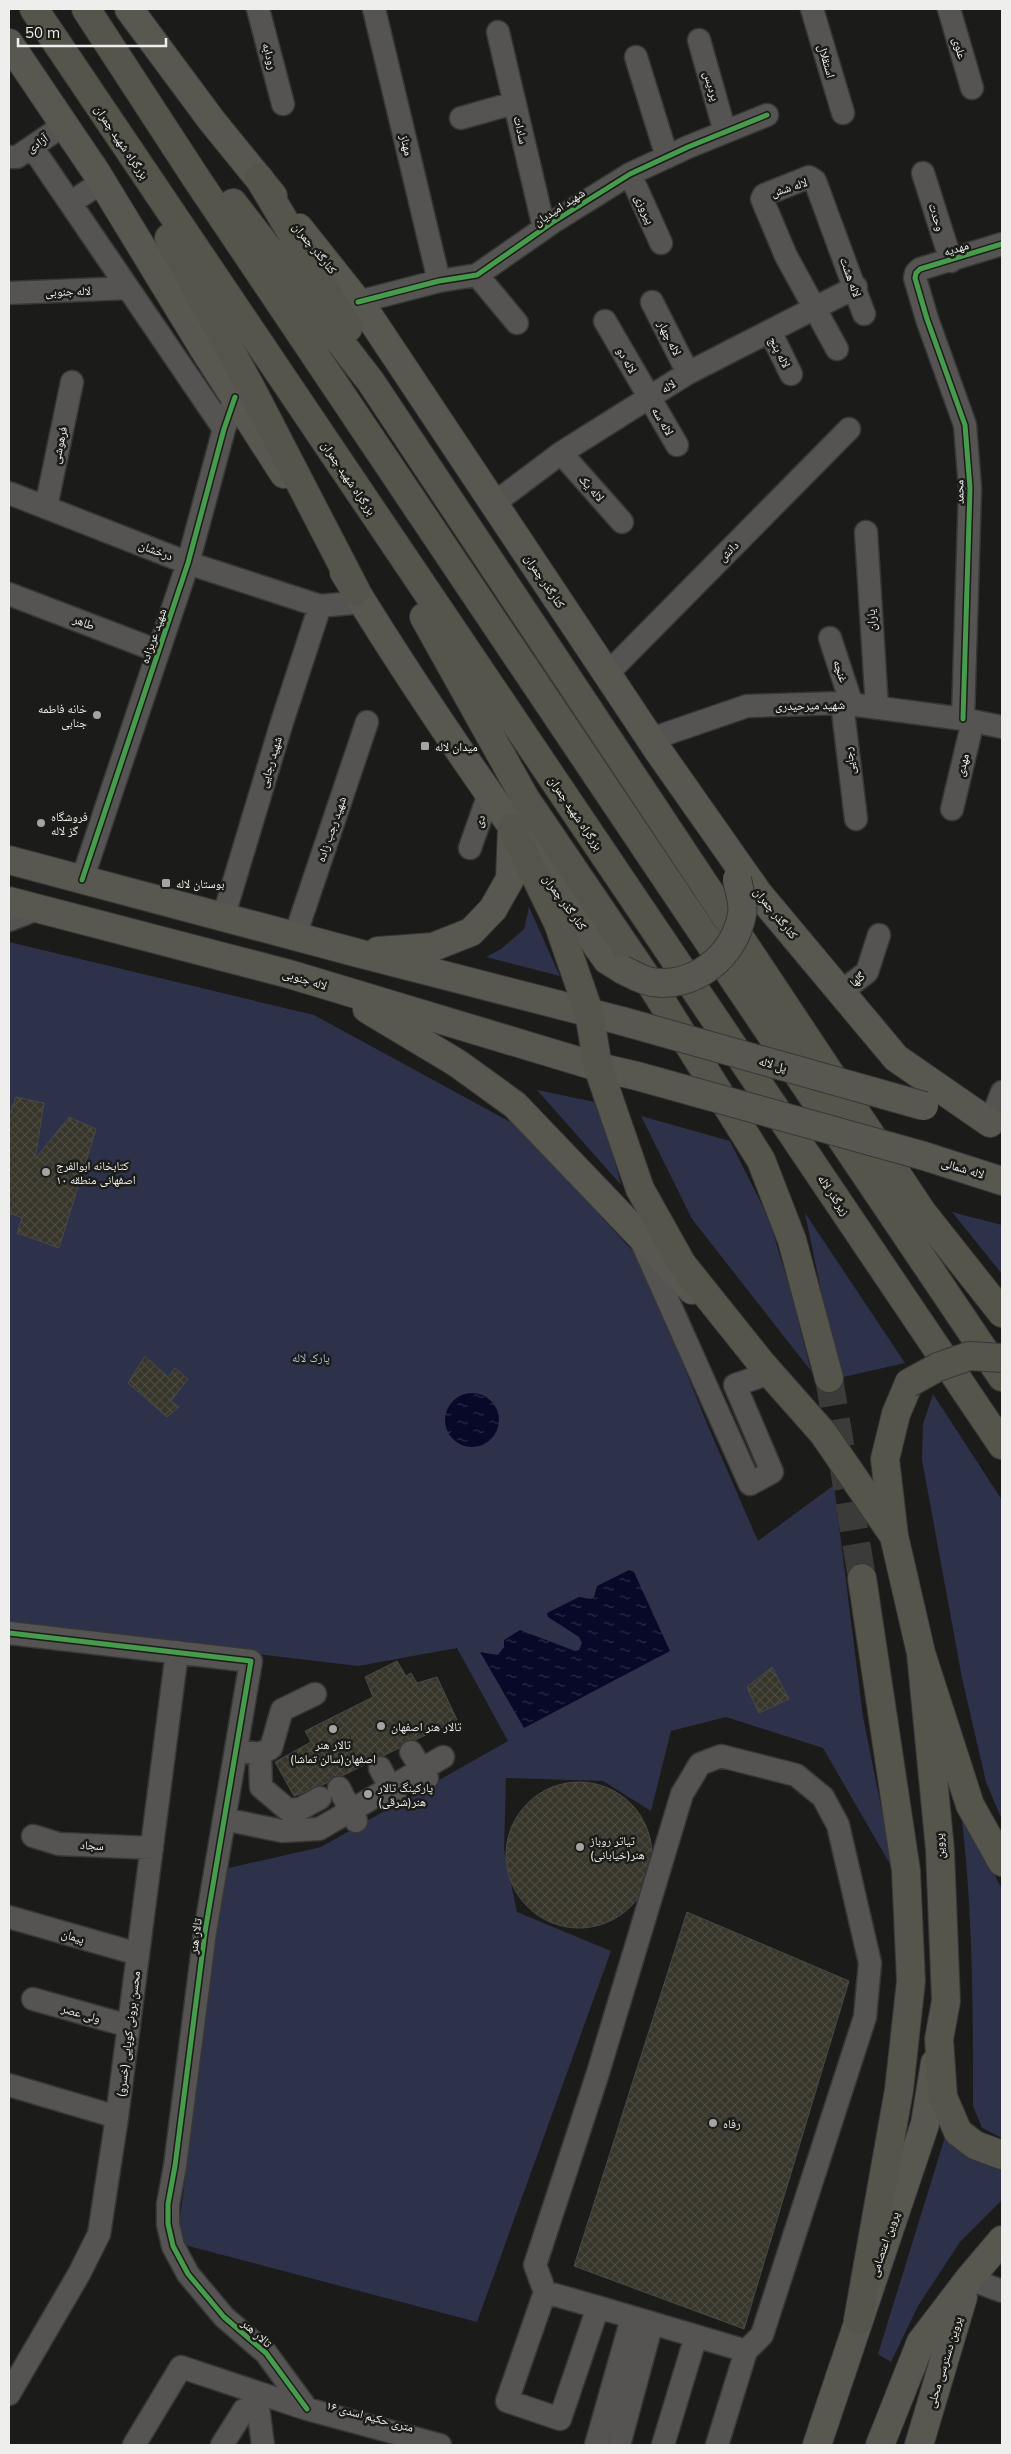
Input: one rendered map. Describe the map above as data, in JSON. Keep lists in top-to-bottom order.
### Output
{
  "streets": {
    "highway": ["بزرگراه شهید چمران", "زیرگذر لاله", "پروین"],
    "main road": [
      "کنارگذر چمران",
      "لاله جنوبی",
      "کنار گذر چمران",
      "پل لاله",
      "لاله شمالی",
      "پروین اعتصامی",
      "پروین دسترسی محلی"
    ],
    "street": [
      "علوی",
      "رودابه",
      "استقلال",
      "پردیس",
      "سادات",
      "آزادی",
      "مهناز",
      "لاله شش",
      "شهید امیدیان",
      "پیروزی",
      "وحدت",
      "مهدیه",
      "لاله هشت",
      "لاله چهار",
      "لاله پنج",
      "لاله دو",
      "لاله",
      "لاله سه",
      "فرهوشی",
      "لاله یک",
      "محمد",
      "درخشان",
      "دانش",
      "یاران",
      "طاهر",
      "شهید عربزاده",
      "غنچه",
      "شهید میرحیدری",
      "رجایی",
      "شهید رجایی",
      "مهدی",
      "دی",
      "شهید رجب زاده",
      "گلها",
      "سجاد",
      "پیمان",
      "تالار هنر",
      "ولی عصر",
      "محسن برونی کوپایی (خسرو)",
      "۱۶ متری حکیم اسدی"
    ]
  },
  "crossings": [
    ["پردیس", "شهید امیدیان"],
    ["سادات", "شهید امیدیان"],
    ["بزرگراه شهید چمران", "زیرگذر لاله"],
    ["مهناز", "شهید امیدیان"],
    ["لاله شش", "لاله هشت"],
    ["لاله شش", "لاله"],
    ["شهید امیدیان", "پیروزی"],
    ["شهید امیدیان", "کنارگذر چمران"],
    ["وحدت", "مهدیه"],
    ["کنارگذر چمران", "لاله"],
    ["کنارگذر چمران", "دانش"],
    ["کنارگذر چمران", "شهید میرحیدری"],
    ["کنارگذر چمران", "کنار گذر چمران"],
    ["کنارگذر چمران", "گلها"],
    ["کنارگذر چمران", "پل لاله"],
    ["مهدیه", "محمد"],
    ["لاله هشت", "لاله"],
    ["لاله جنوبی", "لاله شمالی"],
    ["لاله چهار", "لاله"],
    ["لاله پنج", "لاله"],
    ["لاله دو", "لاله"],
    ["لاله دو", "لاله سه"],
    ["لاله", "لاله سه"],
    ["لاله", "لاله یک"],
    ["فرهوشی", "درخشان"],
    ["محمد", "شهید میرحیدری"],
    ["محمد", "مهدی"],
    ["درخشان", "شهید عربزاده"],
    ["درخشان", "شهید رجایی"],
    ["یاران", "شهید میرحیدری"],
    ["طاهر", "شهید عربزاده"],
    ["غنچه", "شهید میرحیدری"],
    ["غنچه", "رجایی"],
    ["شهید میرحیدری", "رجایی"],
    ["شهید میرحیدری", "مهدی"],
    ["سجاد", "محسن برونی کوپایی (خسرو)"],
    ["پروین", "پروین اعتصامی"],
    ["پیمان", "محسن برونی کوپایی (خسرو)"],
    ["تالار هنر", "محسن برونی کوپایی (خسرو)"],
    ["تالار هنر", "۱۶ متری حکیم اسدی"],
    ["ولی عصر", "محسن برونی کوپایی (خسرو)"]
  ],
  "parks": ["پارک لاله"],
  "places": {
    "other": [
      "خانه فاطمه جنابی",
      "فروشگاه گز لاله",
      "کتابخانه ابوالفرج اصفهانی منطقه ۱۰",
      "تالار هنر اصفهان",
      "تالار هنر اصفهان(سالن تماشا)",
      "پارکینگ تالار هنر(شرقی)",
      "تیاتر روباز هنر(خیابانی)",
      "رفاه"
    ],
    "transit": ["میدان لاله", "بوستان لاله"]
  },
  "scale_bar": "50 m"
}
